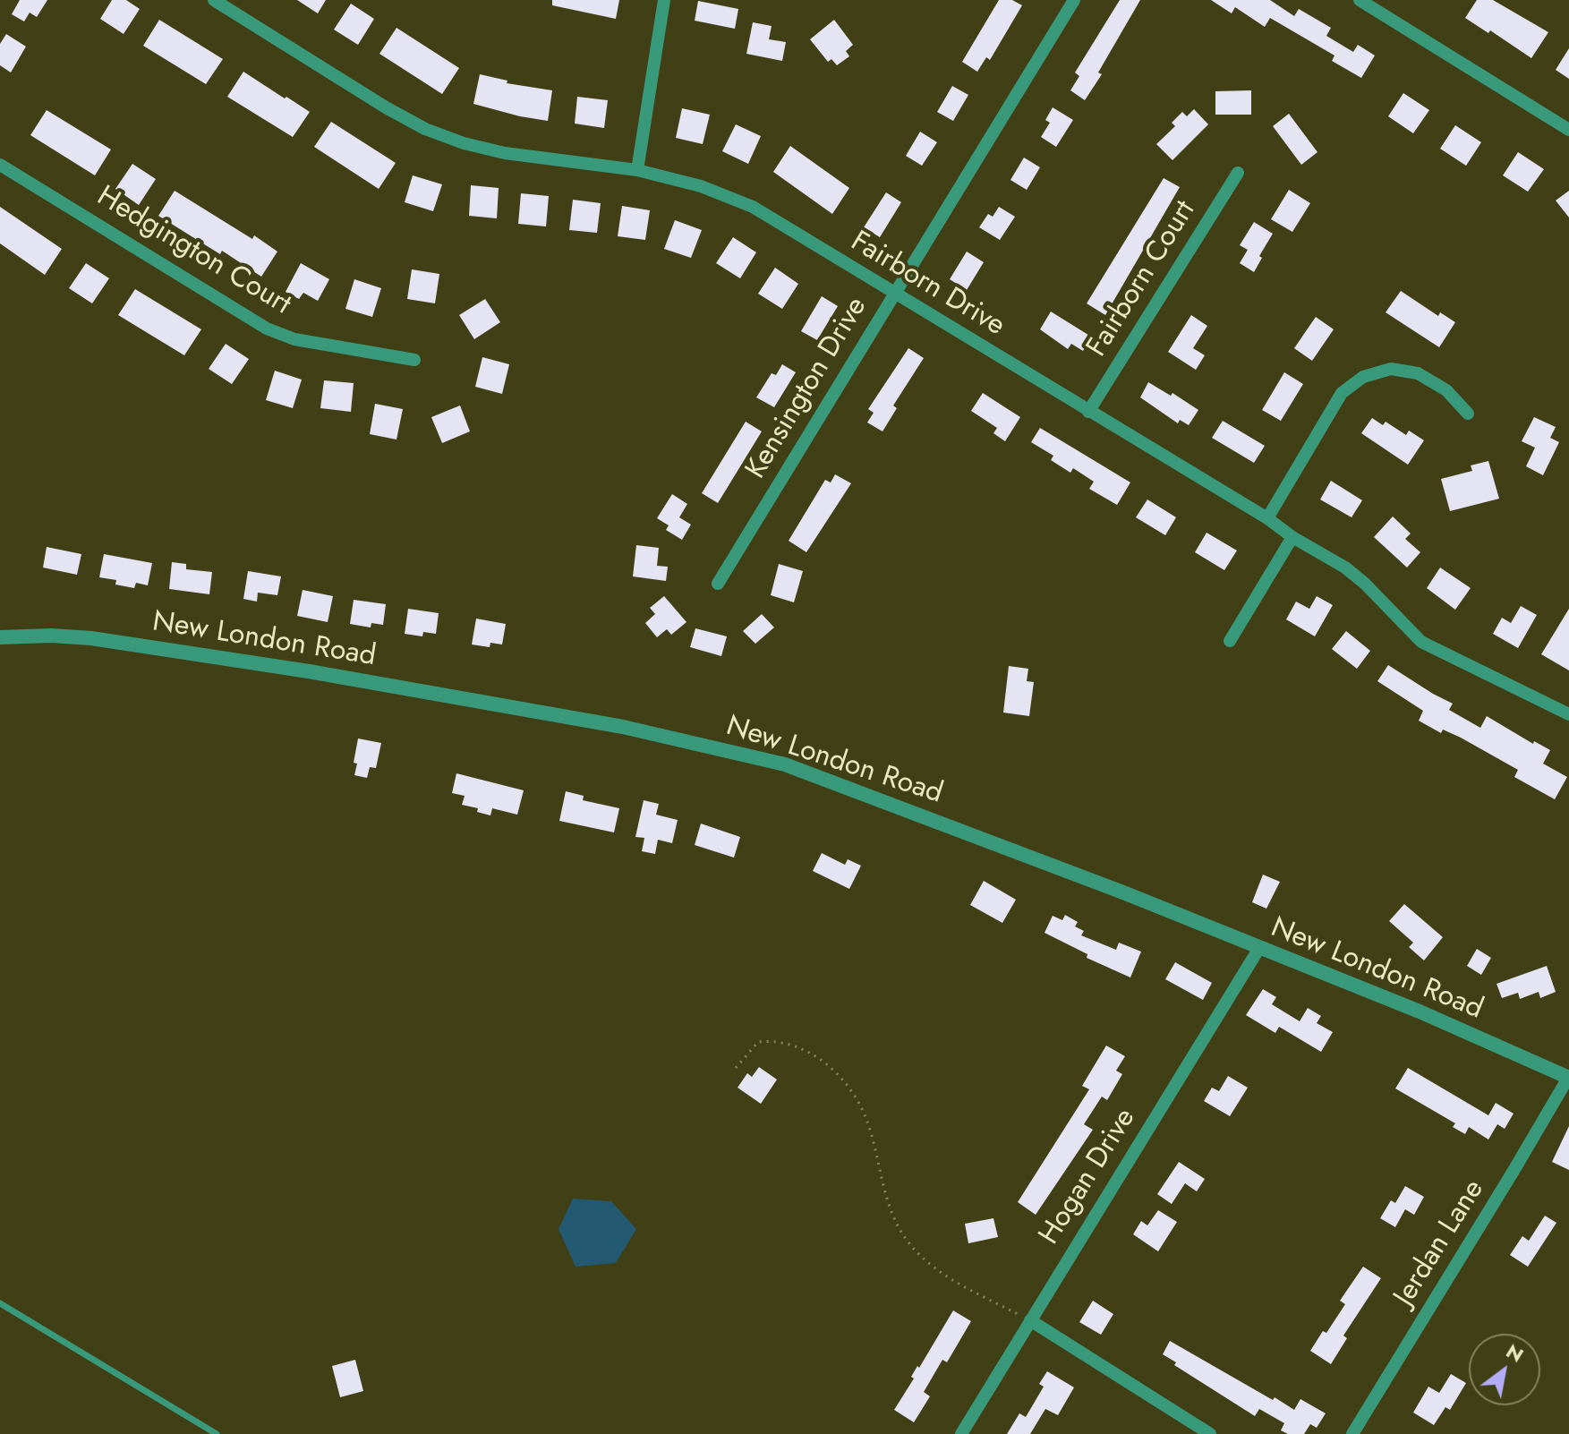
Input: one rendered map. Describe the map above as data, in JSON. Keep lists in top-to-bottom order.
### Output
{
  "streets": {
    "street": [
      "Hedgington Court",
      "Fairborn Court",
      "Fairborn Drive",
      "Kensington Drive",
      "New London Road",
      "Hogan Drive",
      "Jerdan Lane"
    ]
  },
  "crossings": [
    ["Fairborn Court", "Fairborn Drive"],
    ["Fairborn Drive", "Kensington Drive"],
    ["New London Road", "Hogan Drive"],
    ["New London Road", "Jerdan Lane"]
  ],
  "north": "top right"
}
